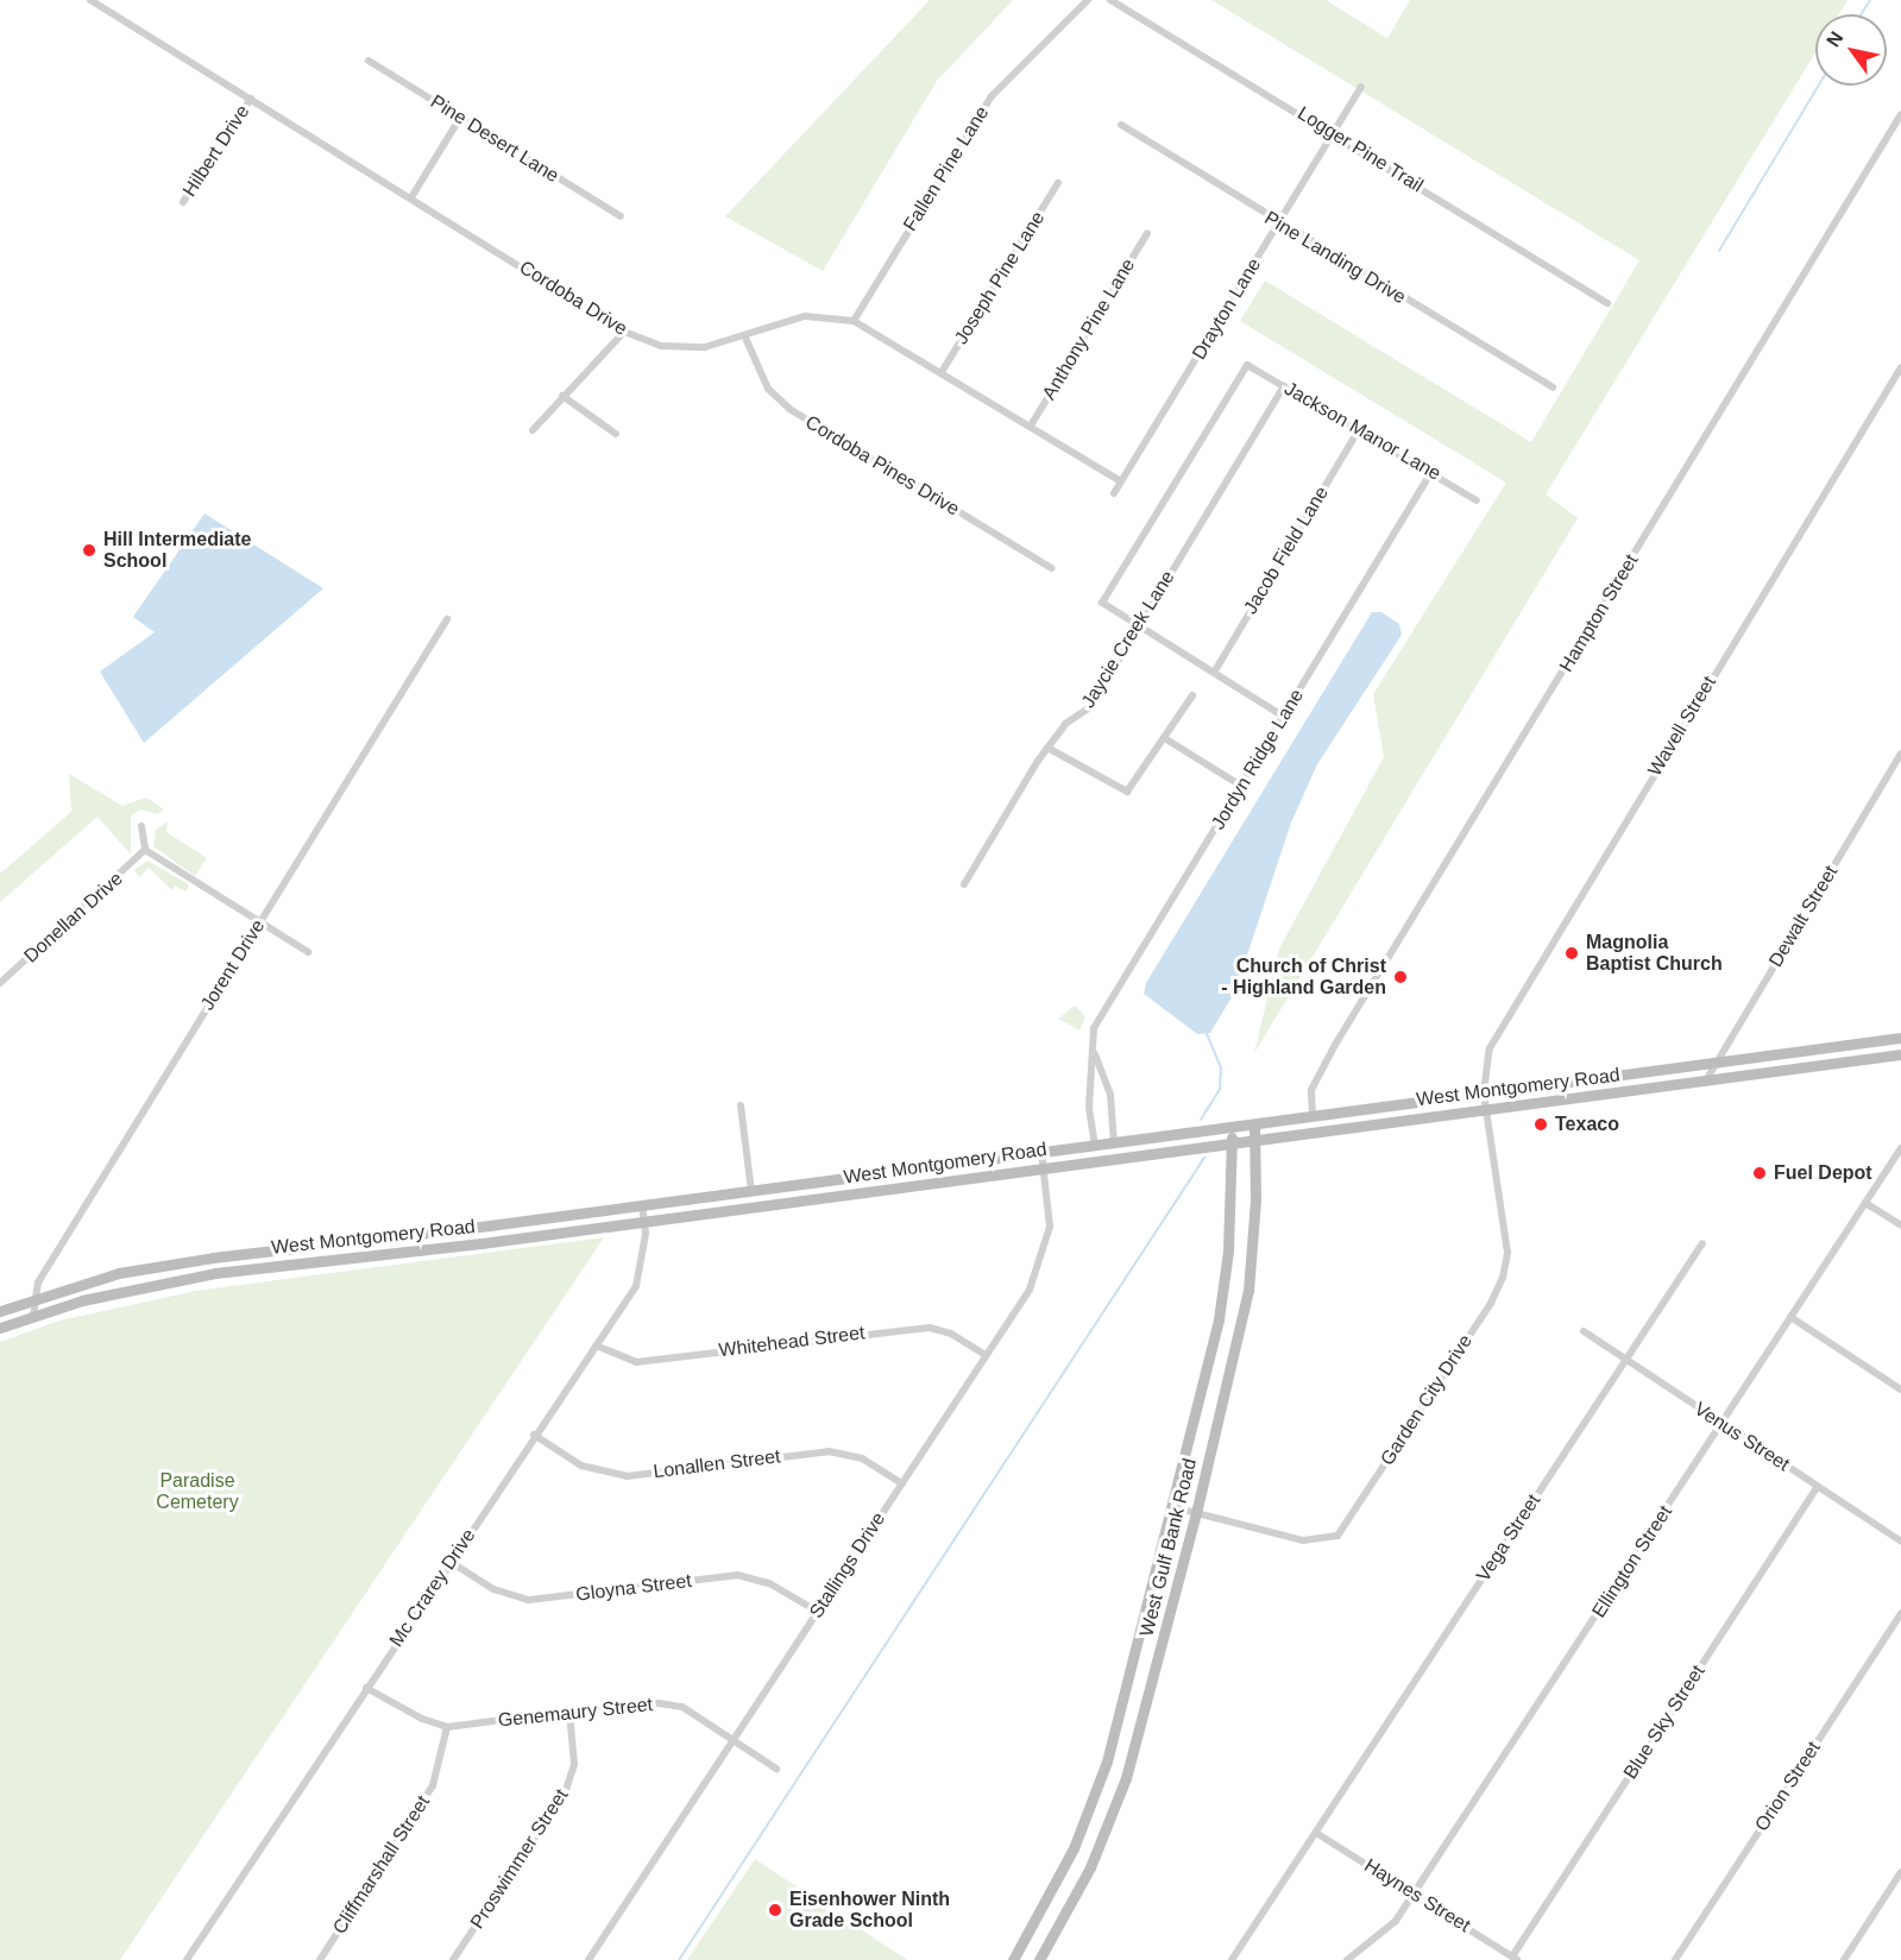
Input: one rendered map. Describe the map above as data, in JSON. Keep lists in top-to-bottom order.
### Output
{
  "streets": {
    "main road": ["West Montgomery Road", "West Gulf Bank Road"],
    "street": [
      "Pine Desert Lane",
      "Logger Pine Trail",
      "Hilbert Drive",
      "Fallen Pine Lane",
      "Pine Landing Drive",
      "Joseph Pine Lane",
      "Cordoba Drive",
      "Drayton Lane",
      "Anthony Pine Lane",
      "Jackson Manor Lane",
      "Cordoba Pines Drive",
      "Jacob Field Lane",
      "Hampton Street",
      "Jaycie Creek Lane",
      "Wavell Street",
      "Jordyn Ridge Lane",
      "Dewalt Street",
      "Donellan Drive",
      "Jorent Drive",
      "Whitehead Street",
      "Garden City Drive",
      "Venus Street",
      "Lonallen Street",
      "Vega Street",
      "Ellington Street",
      "Stallings Drive",
      "Mc Crarey Drive",
      "Gloyna Street",
      "Genemaury Street",
      "Blue Sky Street",
      "Orion Street",
      "Proswimmer Street",
      "Cliffmarshall Street",
      "Haynes Street"
    ]
  },
  "crossings": [
    ["Logger Pine Trail", "Drayton Lane"],
    ["Hilbert Drive", "Cordoba Drive"],
    ["Fallen Pine Lane", "Cordoba Drive"],
    ["Pine Landing Drive", "Drayton Lane"],
    ["Joseph Pine Lane", "Cordoba Drive"],
    ["Cordoba Drive", "Drayton Lane"],
    ["Cordoba Drive", "Anthony Pine Lane"],
    ["Cordoba Drive", "Cordoba Pines Drive"],
    ["Jackson Manor Lane", "Jacob Field Lane"],
    ["Jackson Manor Lane", "Jaycie Creek Lane"],
    ["Jackson Manor Lane", "Jordyn Ridge Lane"],
    ["Hampton Street", "West Montgomery Road"],
    ["Wavell Street", "West Montgomery Road"],
    ["Wavell Street", "Garden City Drive"],
    ["Jordyn Ridge Lane", "West Montgomery Road"],
    ["Dewalt Street", "West Montgomery Road"],
    ["Jorent Drive", "West Montgomery Road"],
    ["West Montgomery Road", "Garden City Drive"],
    ["West Montgomery Road", "West Gulf Bank Road"],
    ["West Montgomery Road", "Stallings Drive"],
    ["West Montgomery Road", "Mc Crarey Drive"],
    ["Whitehead Street", "Stallings Drive"],
    ["Whitehead Street", "Mc Crarey Drive"],
    ["Garden City Drive", "West Gulf Bank Road"],
    ["Venus Street", "Vega Street"],
    ["Venus Street", "Ellington Street"],
    ["Venus Street", "Blue Sky Street"],
    ["Lonallen Street", "Stallings Drive"],
    ["Lonallen Street", "Mc Crarey Drive"],
    ["Vega Street", "Haynes Street"],
    ["Ellington Street", "Haynes Street"],
    ["Stallings Drive", "Gloyna Street"],
    ["Stallings Drive", "Genemaury Street"],
    ["Mc Crarey Drive", "Gloyna Street"],
    ["Mc Crarey Drive", "Genemaury Street"],
    ["Genemaury Street", "Proswimmer Street"],
    ["Genemaury Street", "Cliffmarshall Street"],
    ["Blue Sky Street", "Haynes Street"]
  ],
  "parks": ["Paradise Cemetery"],
  "places": [
    "Hill Intermediate School",
    "Magnolia Baptist Church",
    "Church of Christ - Highland Garden",
    "Texaco",
    "Fuel Depot",
    "Eisenhower Ninth Grade School"
  ],
  "north": "top left"
}
